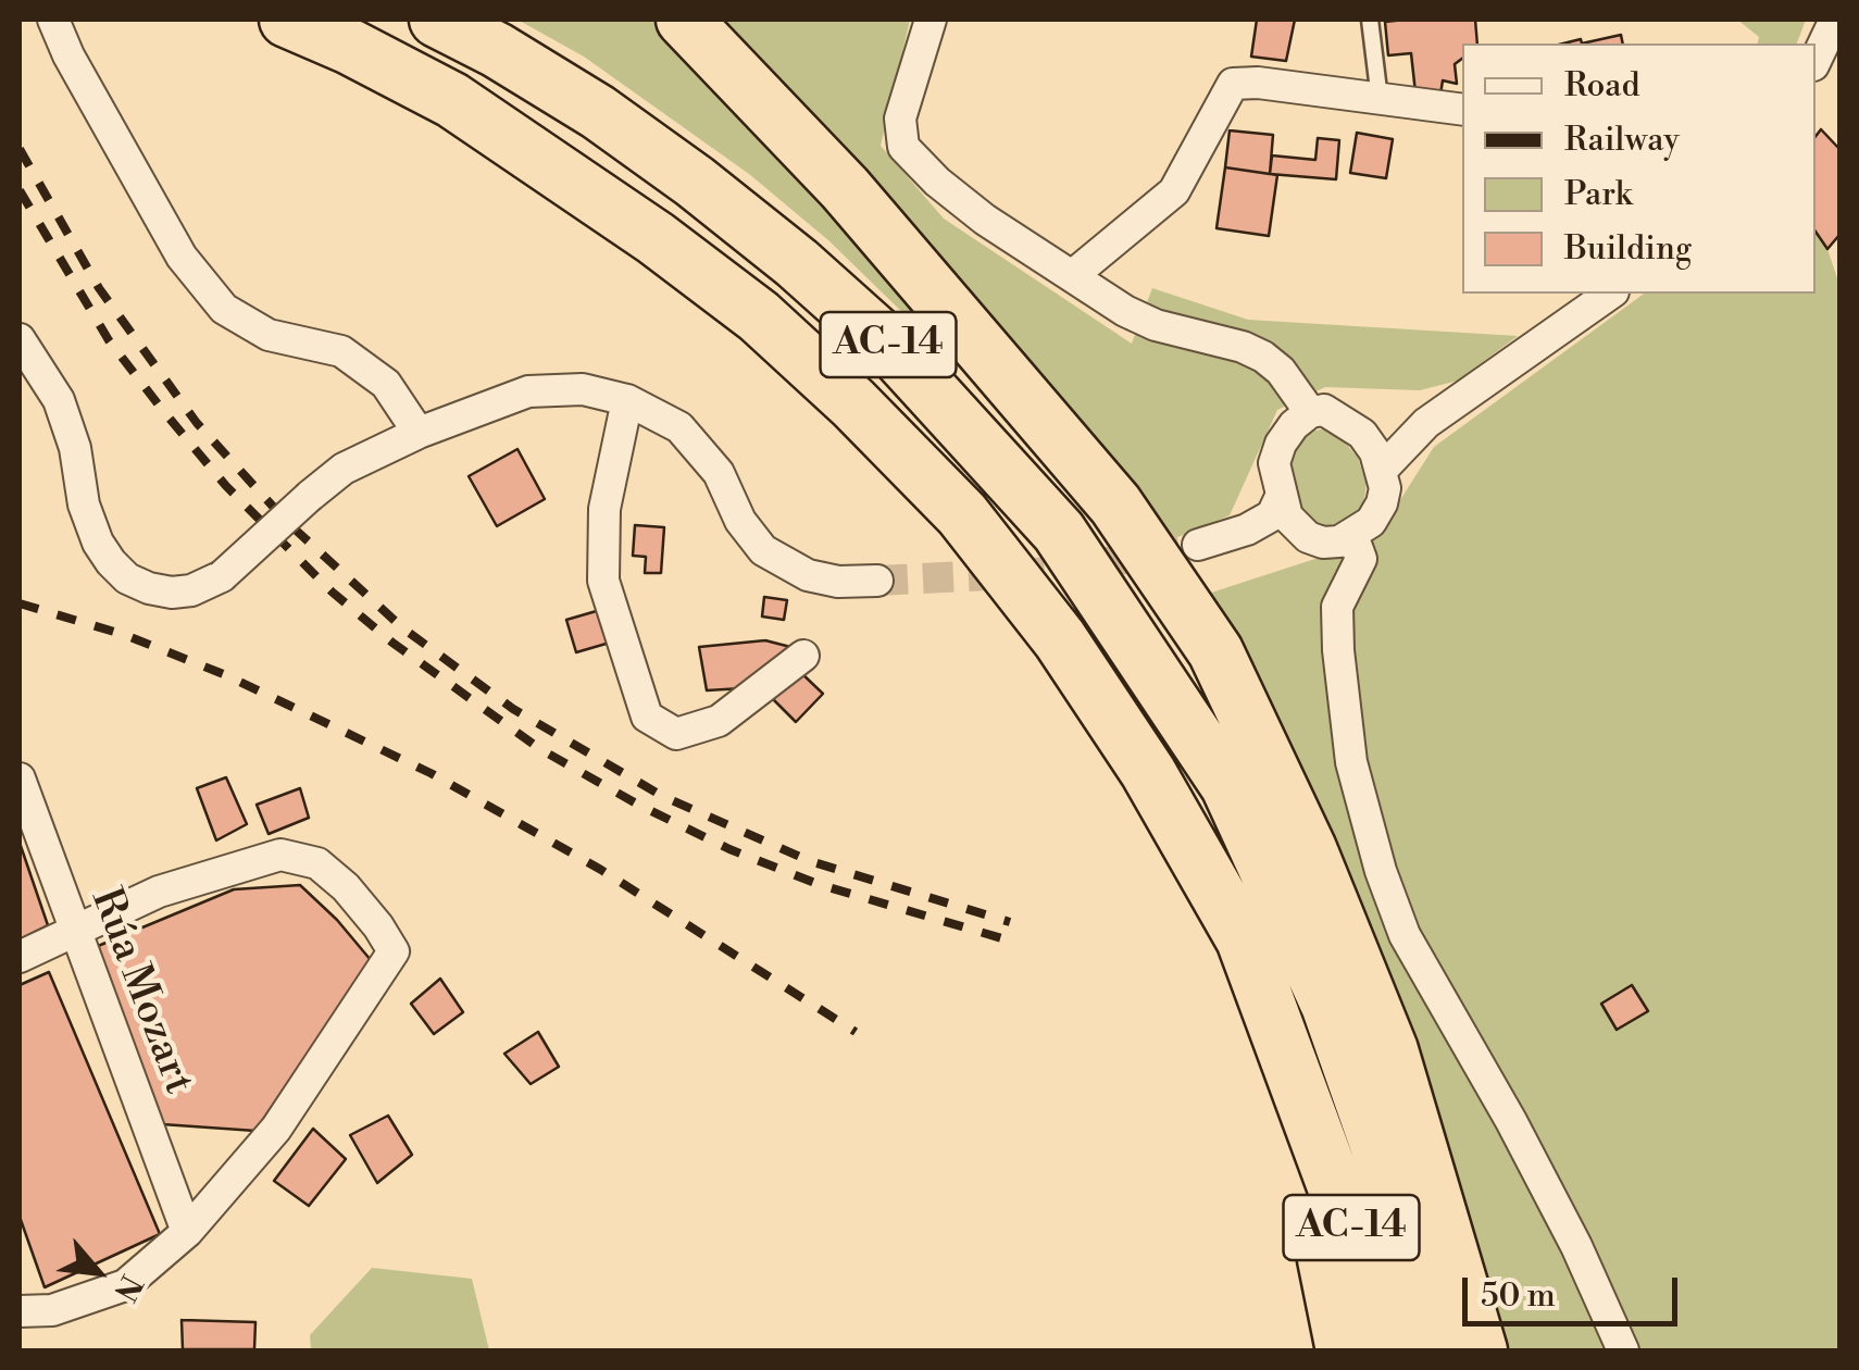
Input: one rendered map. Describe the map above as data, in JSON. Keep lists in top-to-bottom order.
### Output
{
  "streets": {
    "highway": ["AC-14"],
    "street": ["Rúa Mozart"]
  },
  "legend": [
    "Road",
    "Railway",
    "Park",
    "Building"
  ],
  "scale_bar": "50 m",
  "north": "bottom right"
}
